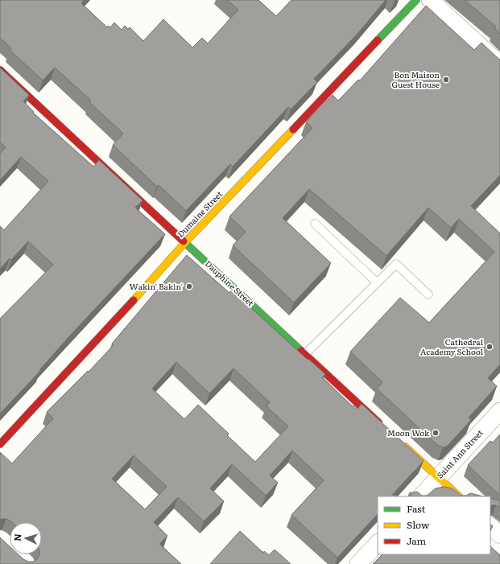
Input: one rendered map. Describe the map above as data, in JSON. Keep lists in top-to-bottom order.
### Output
{
  "streets": {
    "street": ["Dumaine Street", "Dauphine Street", "Saint Ann Street"]
  },
  "crossings": [
    ["Dumaine Street", "Dauphine Street"]
  ],
  "places": [
    "Bon Maison Guest House",
    "Wakin' Bakin'",
    "Cathedral Academy School",
    "Moon Wok"
  ],
  "legend": ["Fast", "Slow", "Jam"],
  "north": "left"
}
